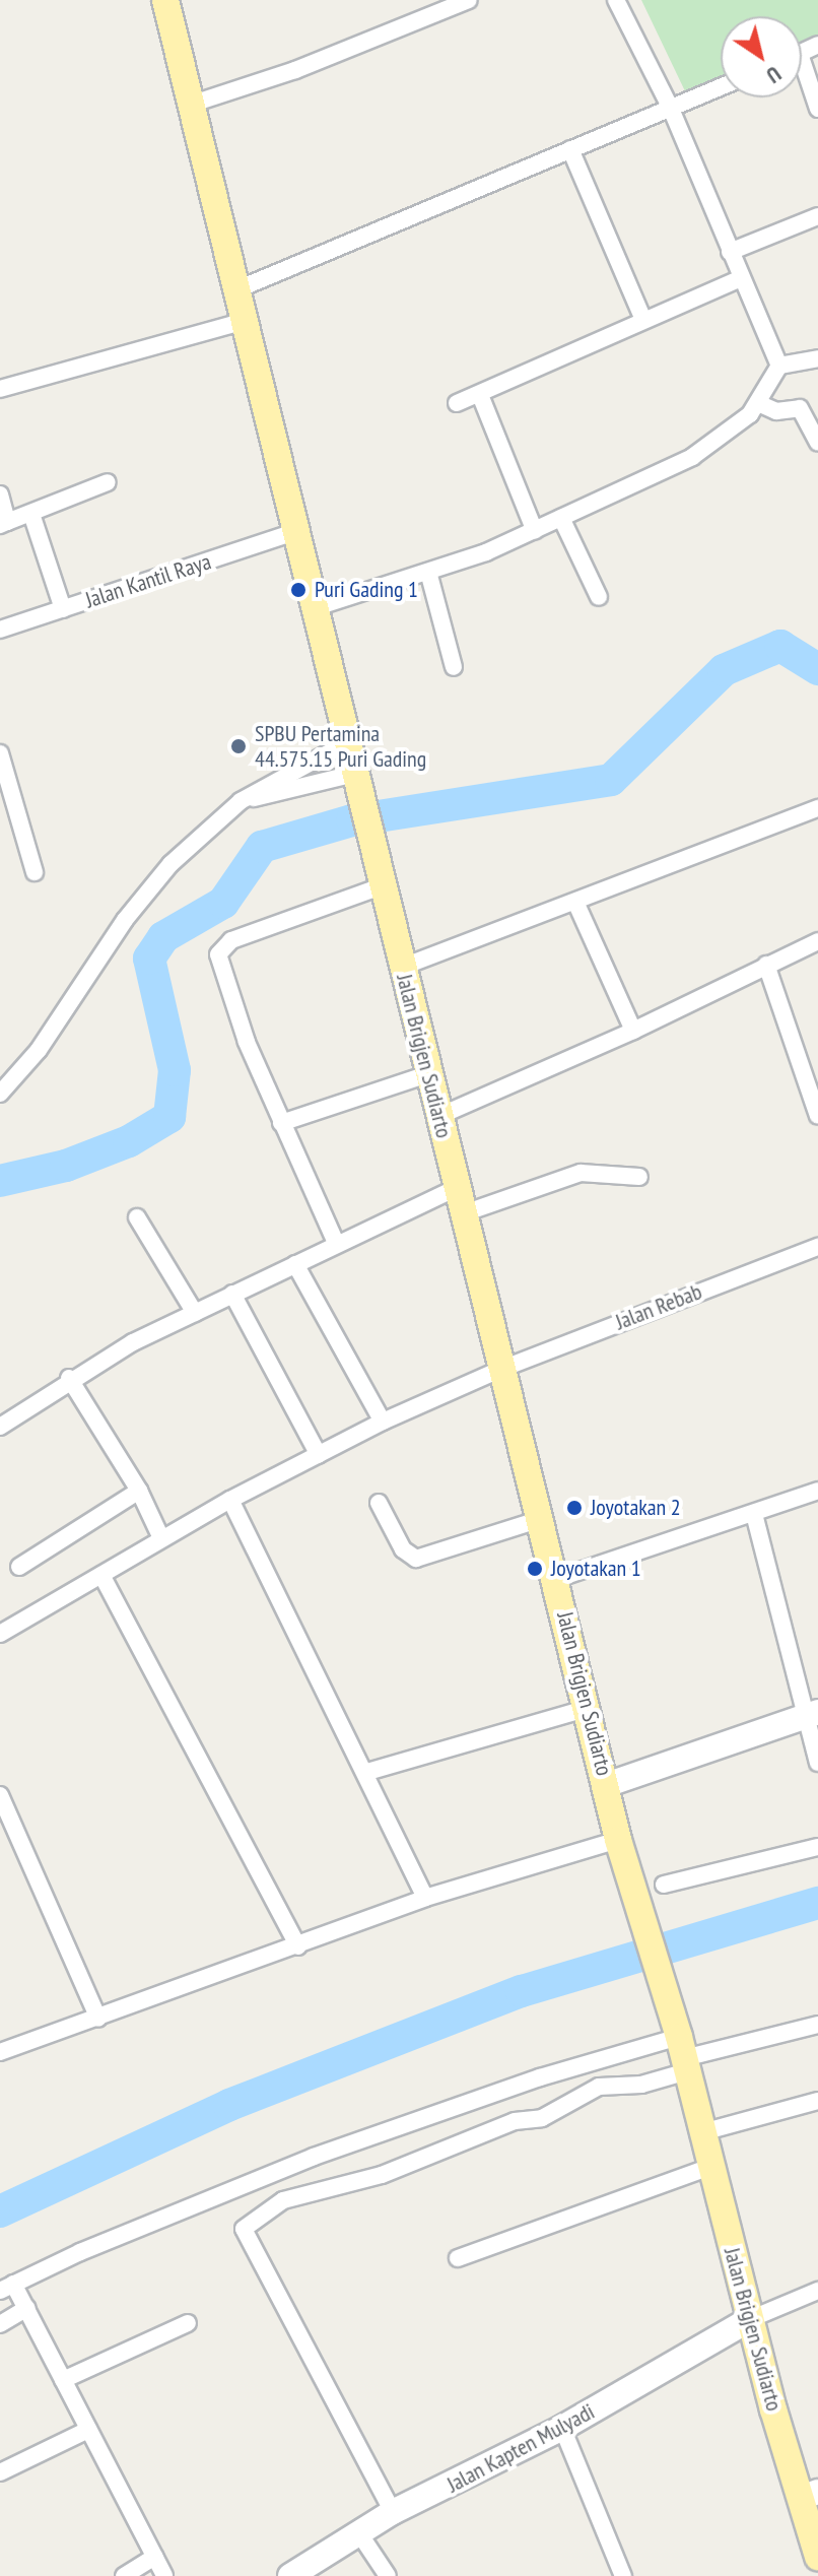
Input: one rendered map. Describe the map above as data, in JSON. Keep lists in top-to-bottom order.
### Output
{
  "streets": {
    "main road": ["Jalan Brigjen Sudiarto", "Jalan Kapten Mulyadi"],
    "street": ["Jalan Kantil Raya", "Jalan Rebab"]
  },
  "crossings": [
    ["Jalan Kantil Raya", "Jalan Brigjen Sudiarto"],
    ["Jalan Brigjen Sudiarto", "Jalan Rebab"],
    ["Jalan Brigjen Sudiarto", "Jalan Kapten Mulyadi"]
  ],
  "places": [
    "Puri Gading 1",
    "SPBU Pertamina 44.575.15 Puri Gading",
    "Joyotakan 2",
    "Joyotakan 1"
  ],
  "north": "bottom right"
}
